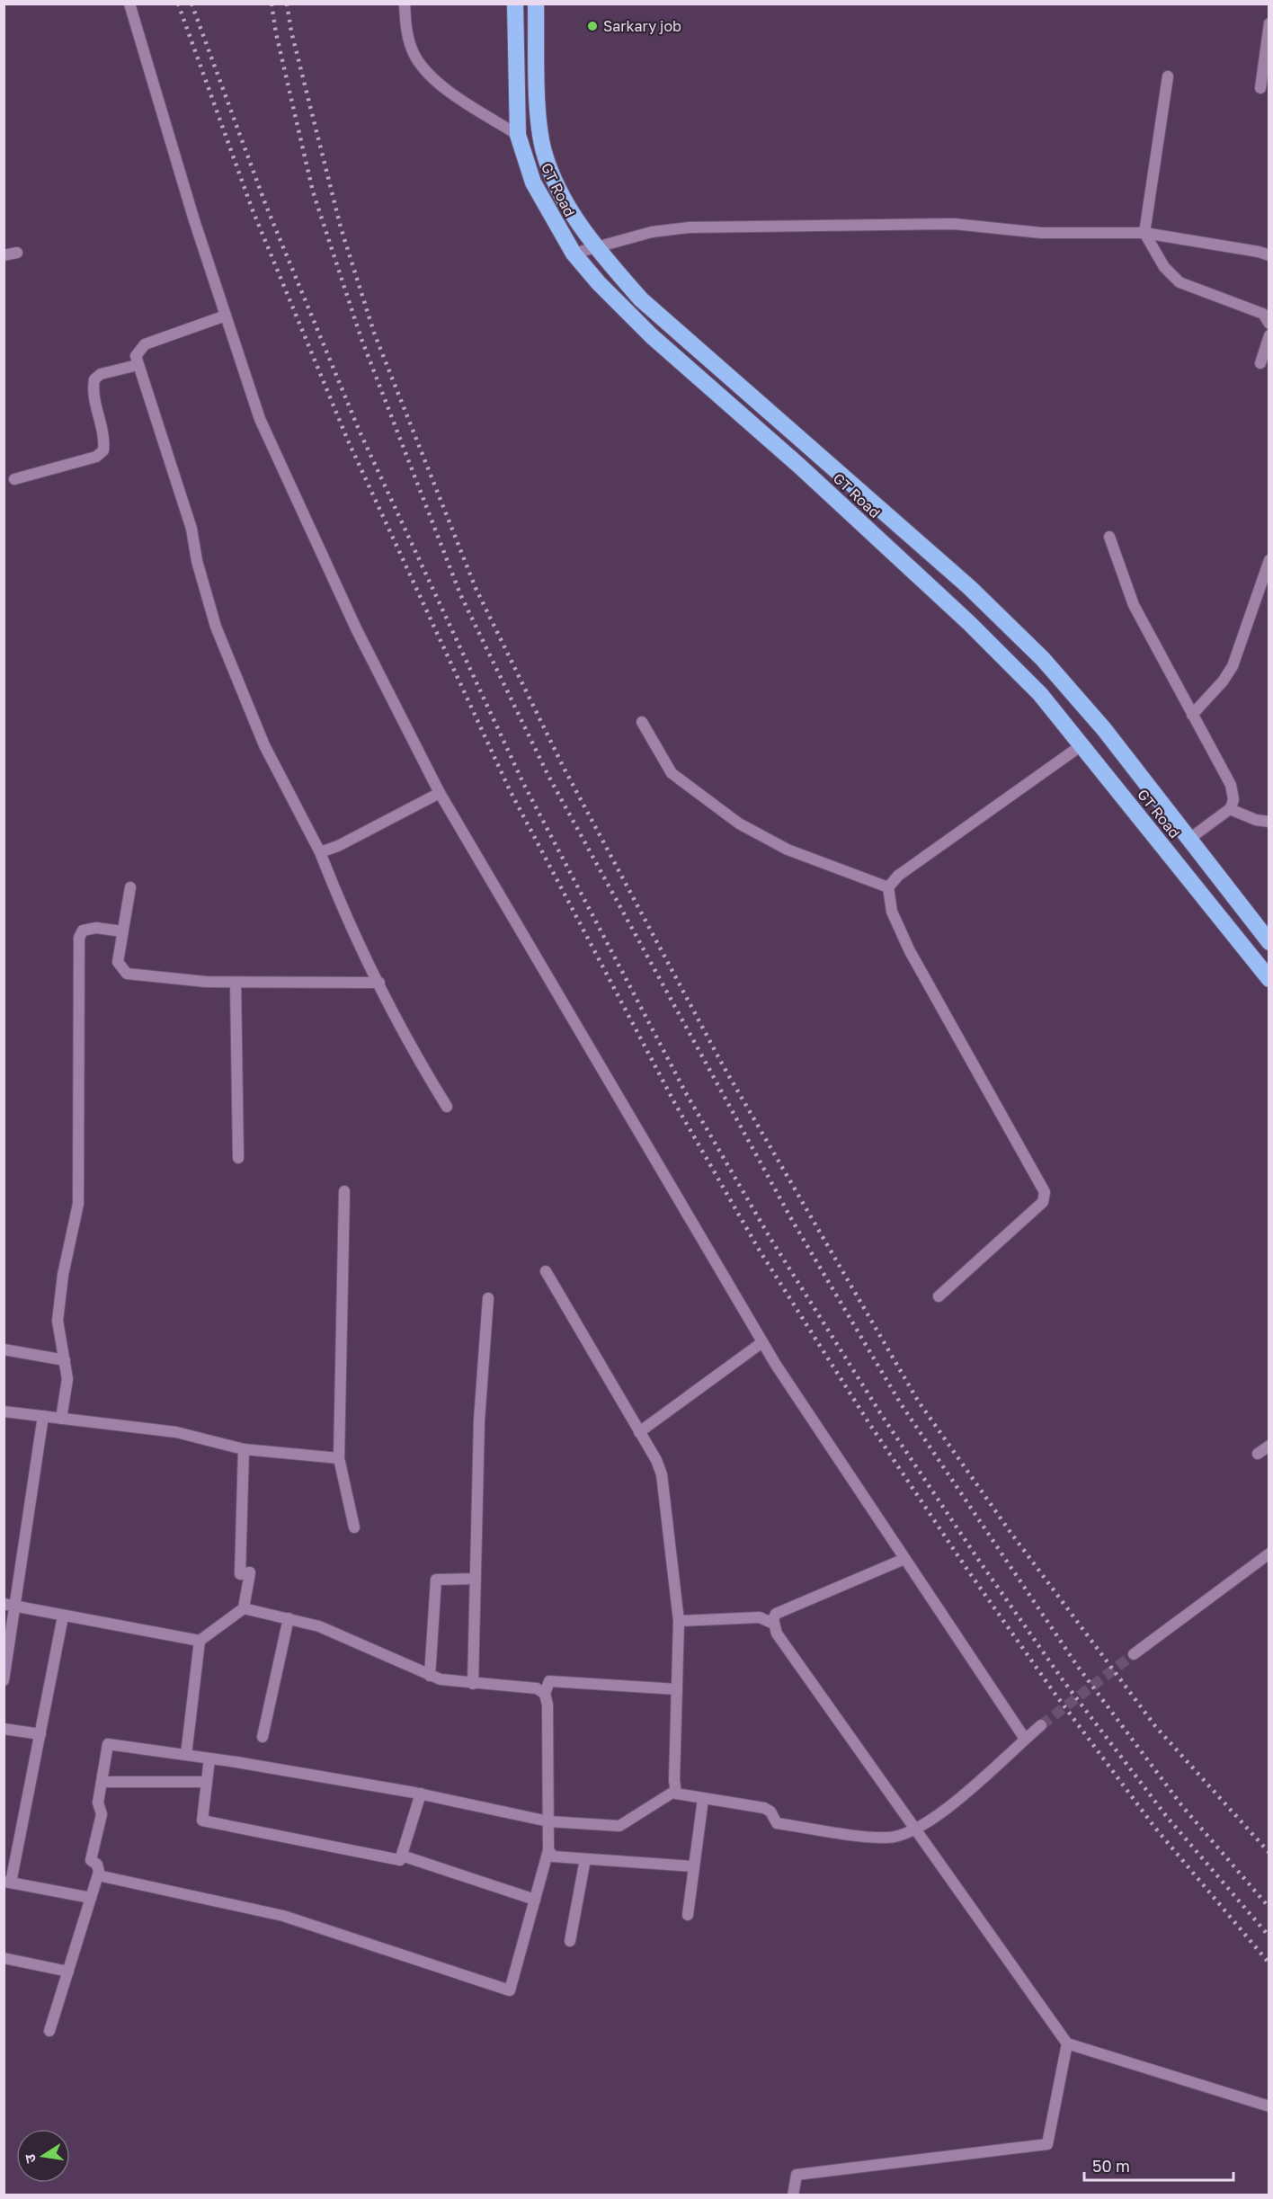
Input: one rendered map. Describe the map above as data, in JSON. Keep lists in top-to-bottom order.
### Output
{
  "streets": {
    "highway": ["GT Road"]
  },
  "places": ["Sarkary job"],
  "scale_bar": "50 m",
  "north": "left"
}
